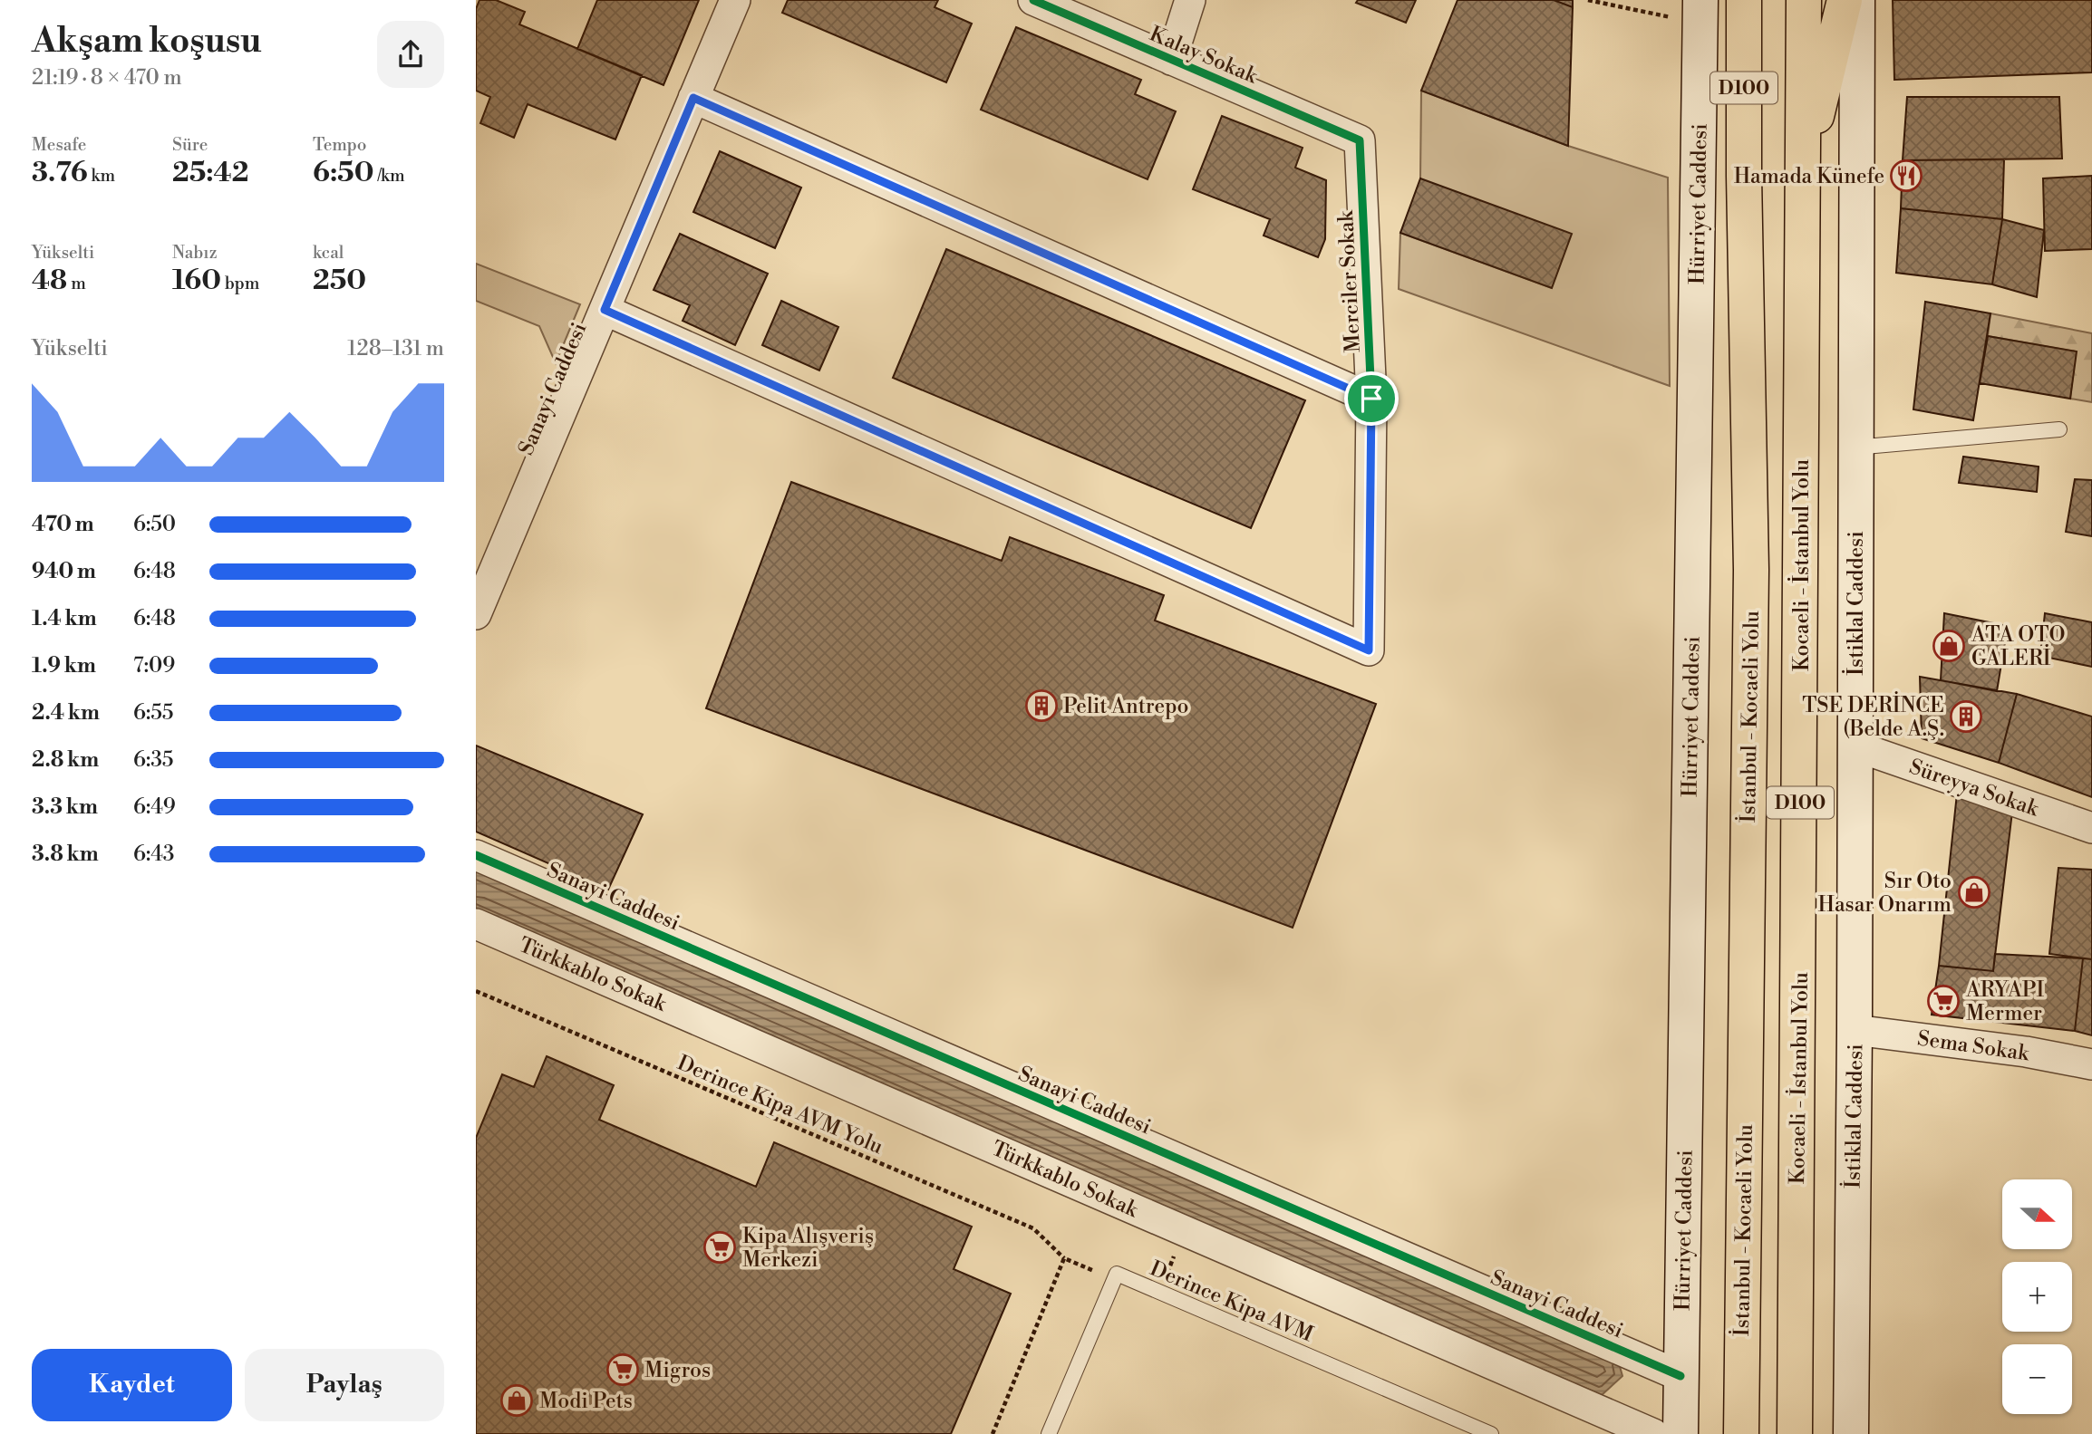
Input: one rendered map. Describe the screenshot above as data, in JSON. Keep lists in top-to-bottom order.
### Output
{
  "streets": {
    "highway": ["D100", "Kocaeli - İstanbul Yolu", "İstanbul - Kocaeli Yolu"],
    "main road": ["Hürriyet Caddesi", "İstiklal Caddesi"],
    "street": [
      "Kalay Sokak",
      "Merciler Sokak",
      "Sanayi Caddesi",
      "Süreyya Sokak",
      "Türkkablo Sokak",
      "Sema Sokak"
    ],
    "lane": ["Derince Kipa AVM"],
    "path": ["Derince Kipa AVM Yolu"]
  },
  "crossings": [
    ["Kalay Sokak", "Merciler Sokak"],
    ["Hürriyet Caddesi", "Sanayi Caddesi"],
    ["Merciler Sokak", "Sanayi Caddesi"],
    ["İstiklal Caddesi", "Süreyya Sokak"],
    ["İstiklal Caddesi", "Sema Sokak"],
    ["Derince Kipa AVM Yolu", "Derince Kipa AVM"]
  ],
  "places": {
    "restaurant": ["Hamada Künefe"],
    "shop": ["ATA OTO GALERİ", "Sır Oto Hasar Onarım", "Modi Pets"],
    "building": ["Pelit Antrepo", "TSE DERİNCE (Belde A.Ş."],
    "supermarket": ["ARYAPI Mermer", "Kipa Alışveriş Merkezi", "Migros"]
  },
  "north": "right",
  "page": {
    "heading": ["Akşam koşusu", "21:19 · 8 × 470 m"],
    "stats": [
      ["Mesafe", "3.76 km"],
      ["Süre", "25:42"],
      ["Tempo", "6:50 /km"],
      ["Yükselti", "48 m"],
      ["Nabız", "160 bpm"],
      ["kcal", "250"]
    ],
    "chart": ["Yükselti", "128–131 m"],
    "list": [
      {
        "name": "470 m",
        "note": "6:50"
      },
      {
        "name": "940 m",
        "note": "6:48"
      },
      {
        "name": "1.4 km",
        "note": "6:48"
      },
      {
        "name": "1.9 km",
        "note": "7:09"
      },
      {
        "name": "2.4 km",
        "note": "6:55"
      },
      {
        "name": "2.8 km",
        "note": "6:35"
      },
      {
        "name": "3.3 km",
        "note": "6:49"
      },
      {
        "name": "3.8 km",
        "note": "6:43"
      }
    ],
    "map_buttons": ["+", "−"],
    "buttons": ["Kaydet", "Paylaş"]
  }
}
